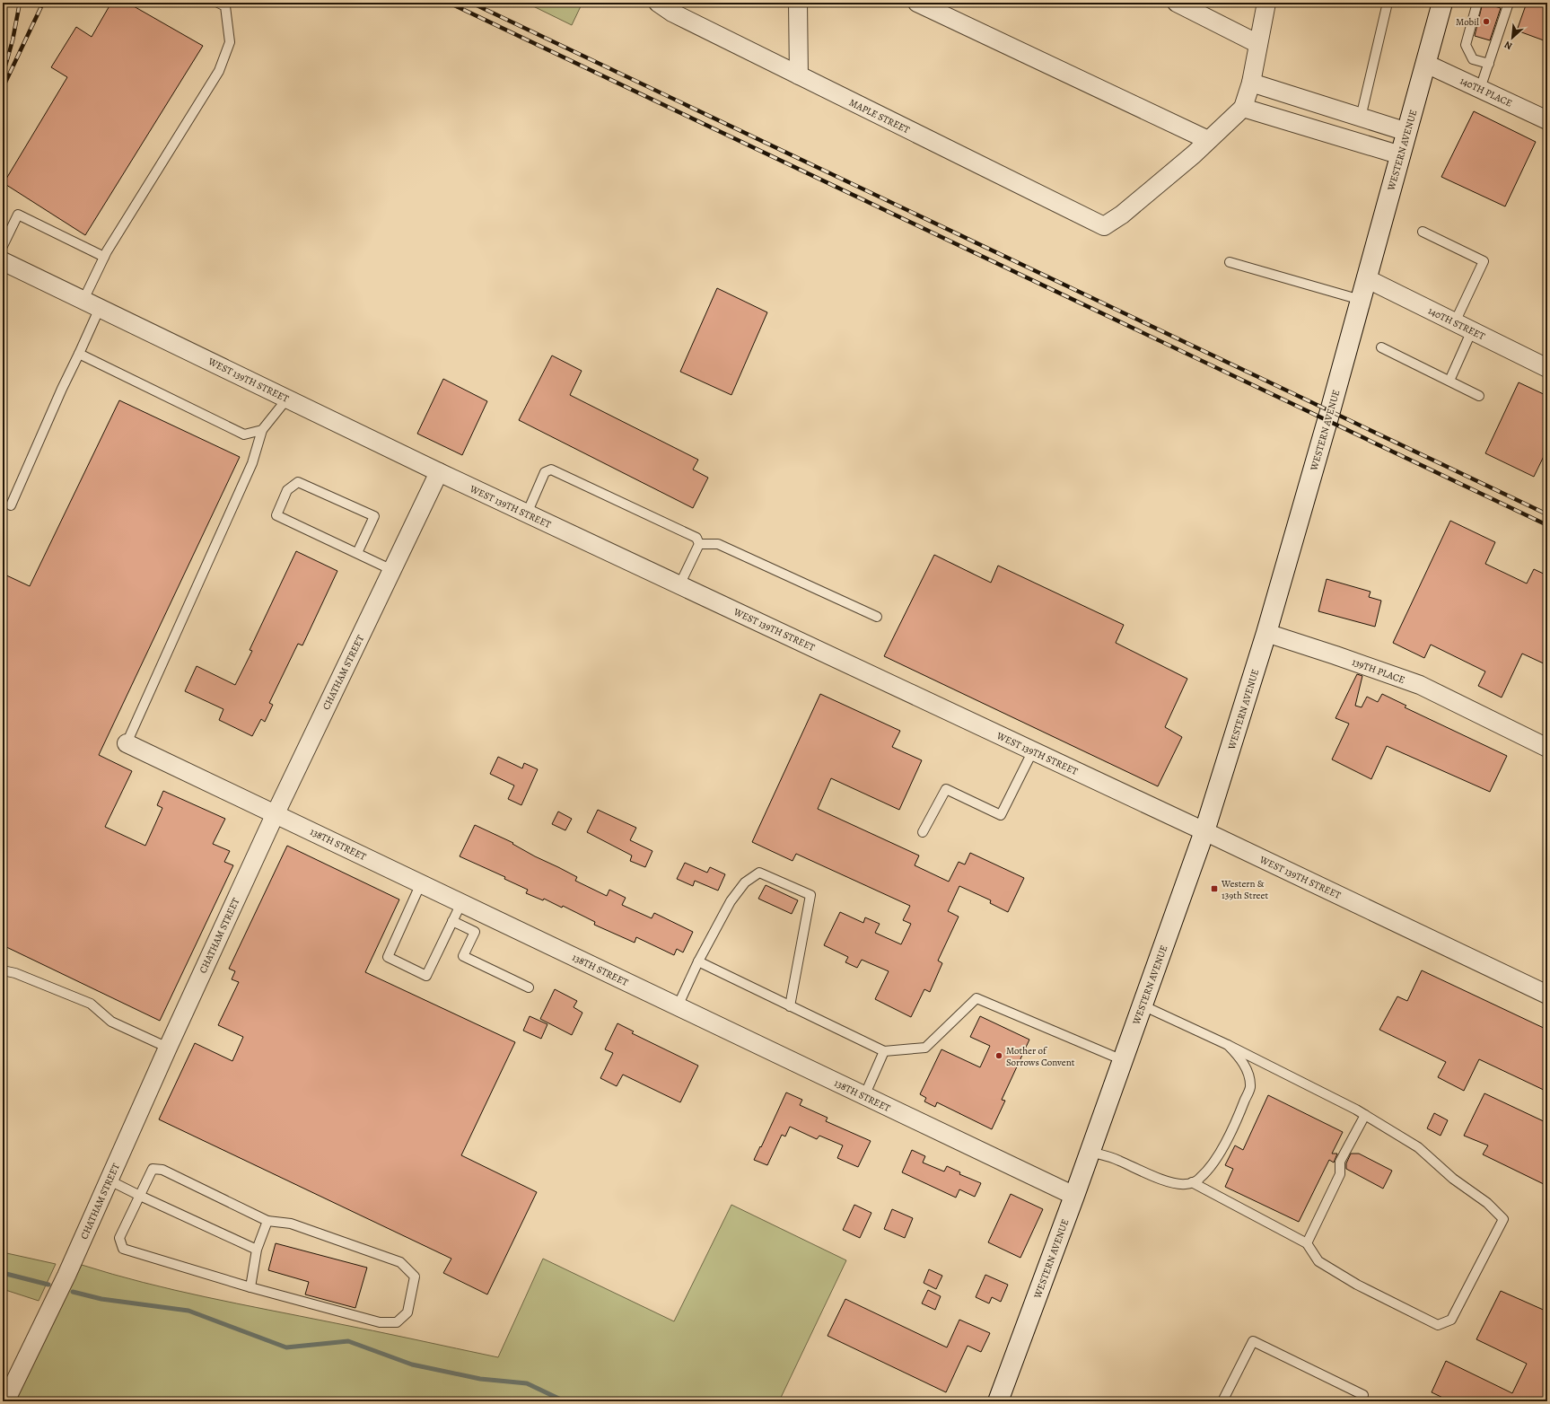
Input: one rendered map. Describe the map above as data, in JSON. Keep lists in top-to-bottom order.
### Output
{
  "streets": {
    "main road": ["WESTERN AVENUE"],
    "street": [
      "140TH PLACE",
      "MAPLE STREET",
      "140TH STREET",
      "WEST 139TH STREET",
      "139TH PLACE",
      "CHATHAM STREET",
      "138TH STREET"
    ]
  },
  "crossings": [
    ["140TH PLACE", "WESTERN AVENUE"],
    ["WESTERN AVENUE", "140TH STREET"],
    ["WESTERN AVENUE", "WEST 139TH STREET"],
    ["WESTERN AVENUE", "139TH PLACE"],
    ["WESTERN AVENUE", "138TH STREET"],
    ["WEST 139TH STREET", "CHATHAM STREET"],
    ["CHATHAM STREET", "138TH STREET"]
  ],
  "places": {
    "other": ["Mobil", "Mother of Sorrows Convent"],
    "transit": ["Western & 139th Street"]
  },
  "north": "bottom left"
}
